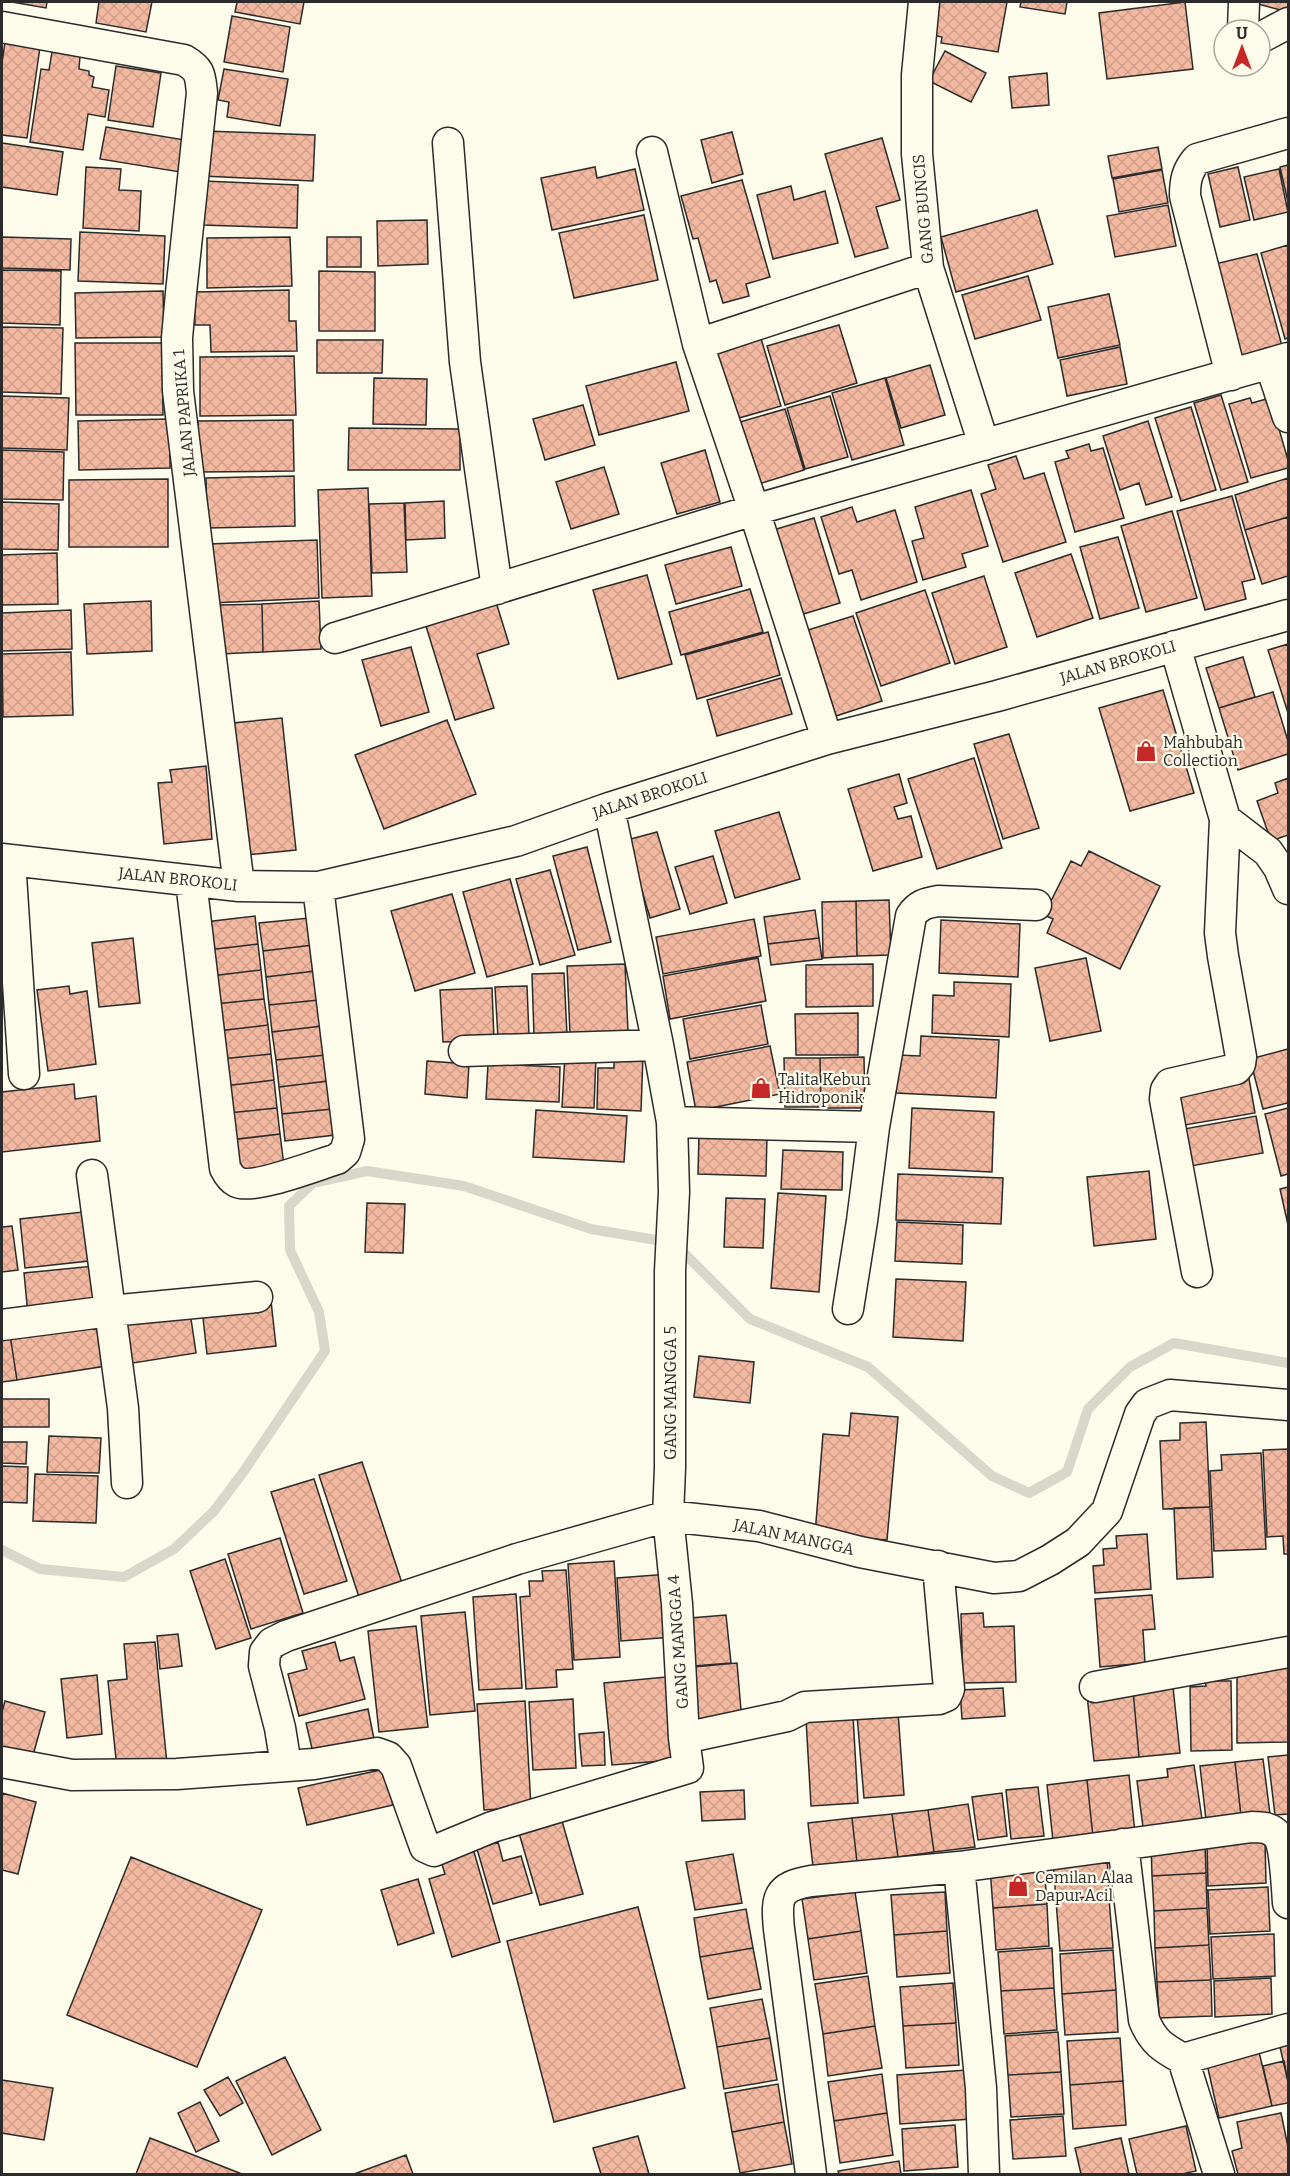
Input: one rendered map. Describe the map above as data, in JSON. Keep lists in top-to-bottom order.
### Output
{
  "streets": {
    "street": [
      "GANG BUNCIS",
      "JALAN PAPRIKA 1",
      "JALAN BROKOLI",
      "GANG MANGGA 5",
      "JALAN MANGGA",
      "GANG MANGGA 4"
    ]
  },
  "crossings": [
    ["JALAN PAPRIKA 1", "JALAN BROKOLI"],
    ["JALAN BROKOLI", "GANG MANGGA 5"],
    ["GANG MANGGA 5", "JALAN MANGGA"],
    ["GANG MANGGA 5", "GANG MANGGA 4"],
    ["JALAN MANGGA", "GANG MANGGA 4"]
  ],
  "places": {
    "shop": ["Mahbubah Collection", "Talita Kebun Hidroponik", "Cemilan Alaa Dapur Acil"]
  },
  "north": "top"
}
